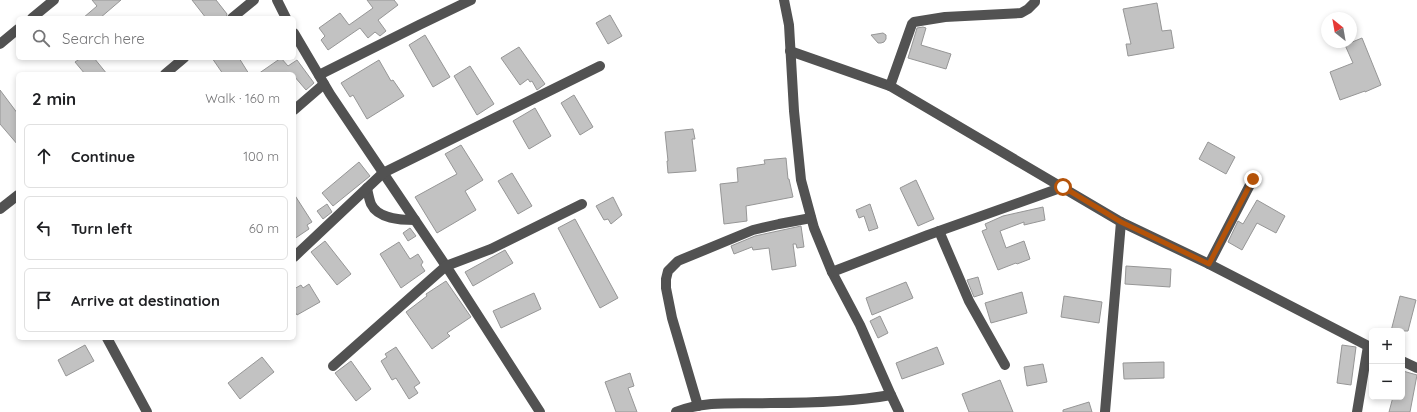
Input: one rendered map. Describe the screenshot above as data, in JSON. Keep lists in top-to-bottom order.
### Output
{
  "north": "top left",
  "page": {
    "search": "Search here",
    "heading": ["2 min", "Walk · 160 m"],
    "list": [
      ["Continue", "100 m"],
      ["Turn left", "60 m"],
      "Arrive at destination"
    ],
    "map_buttons": ["+", "−"]
  }
}
